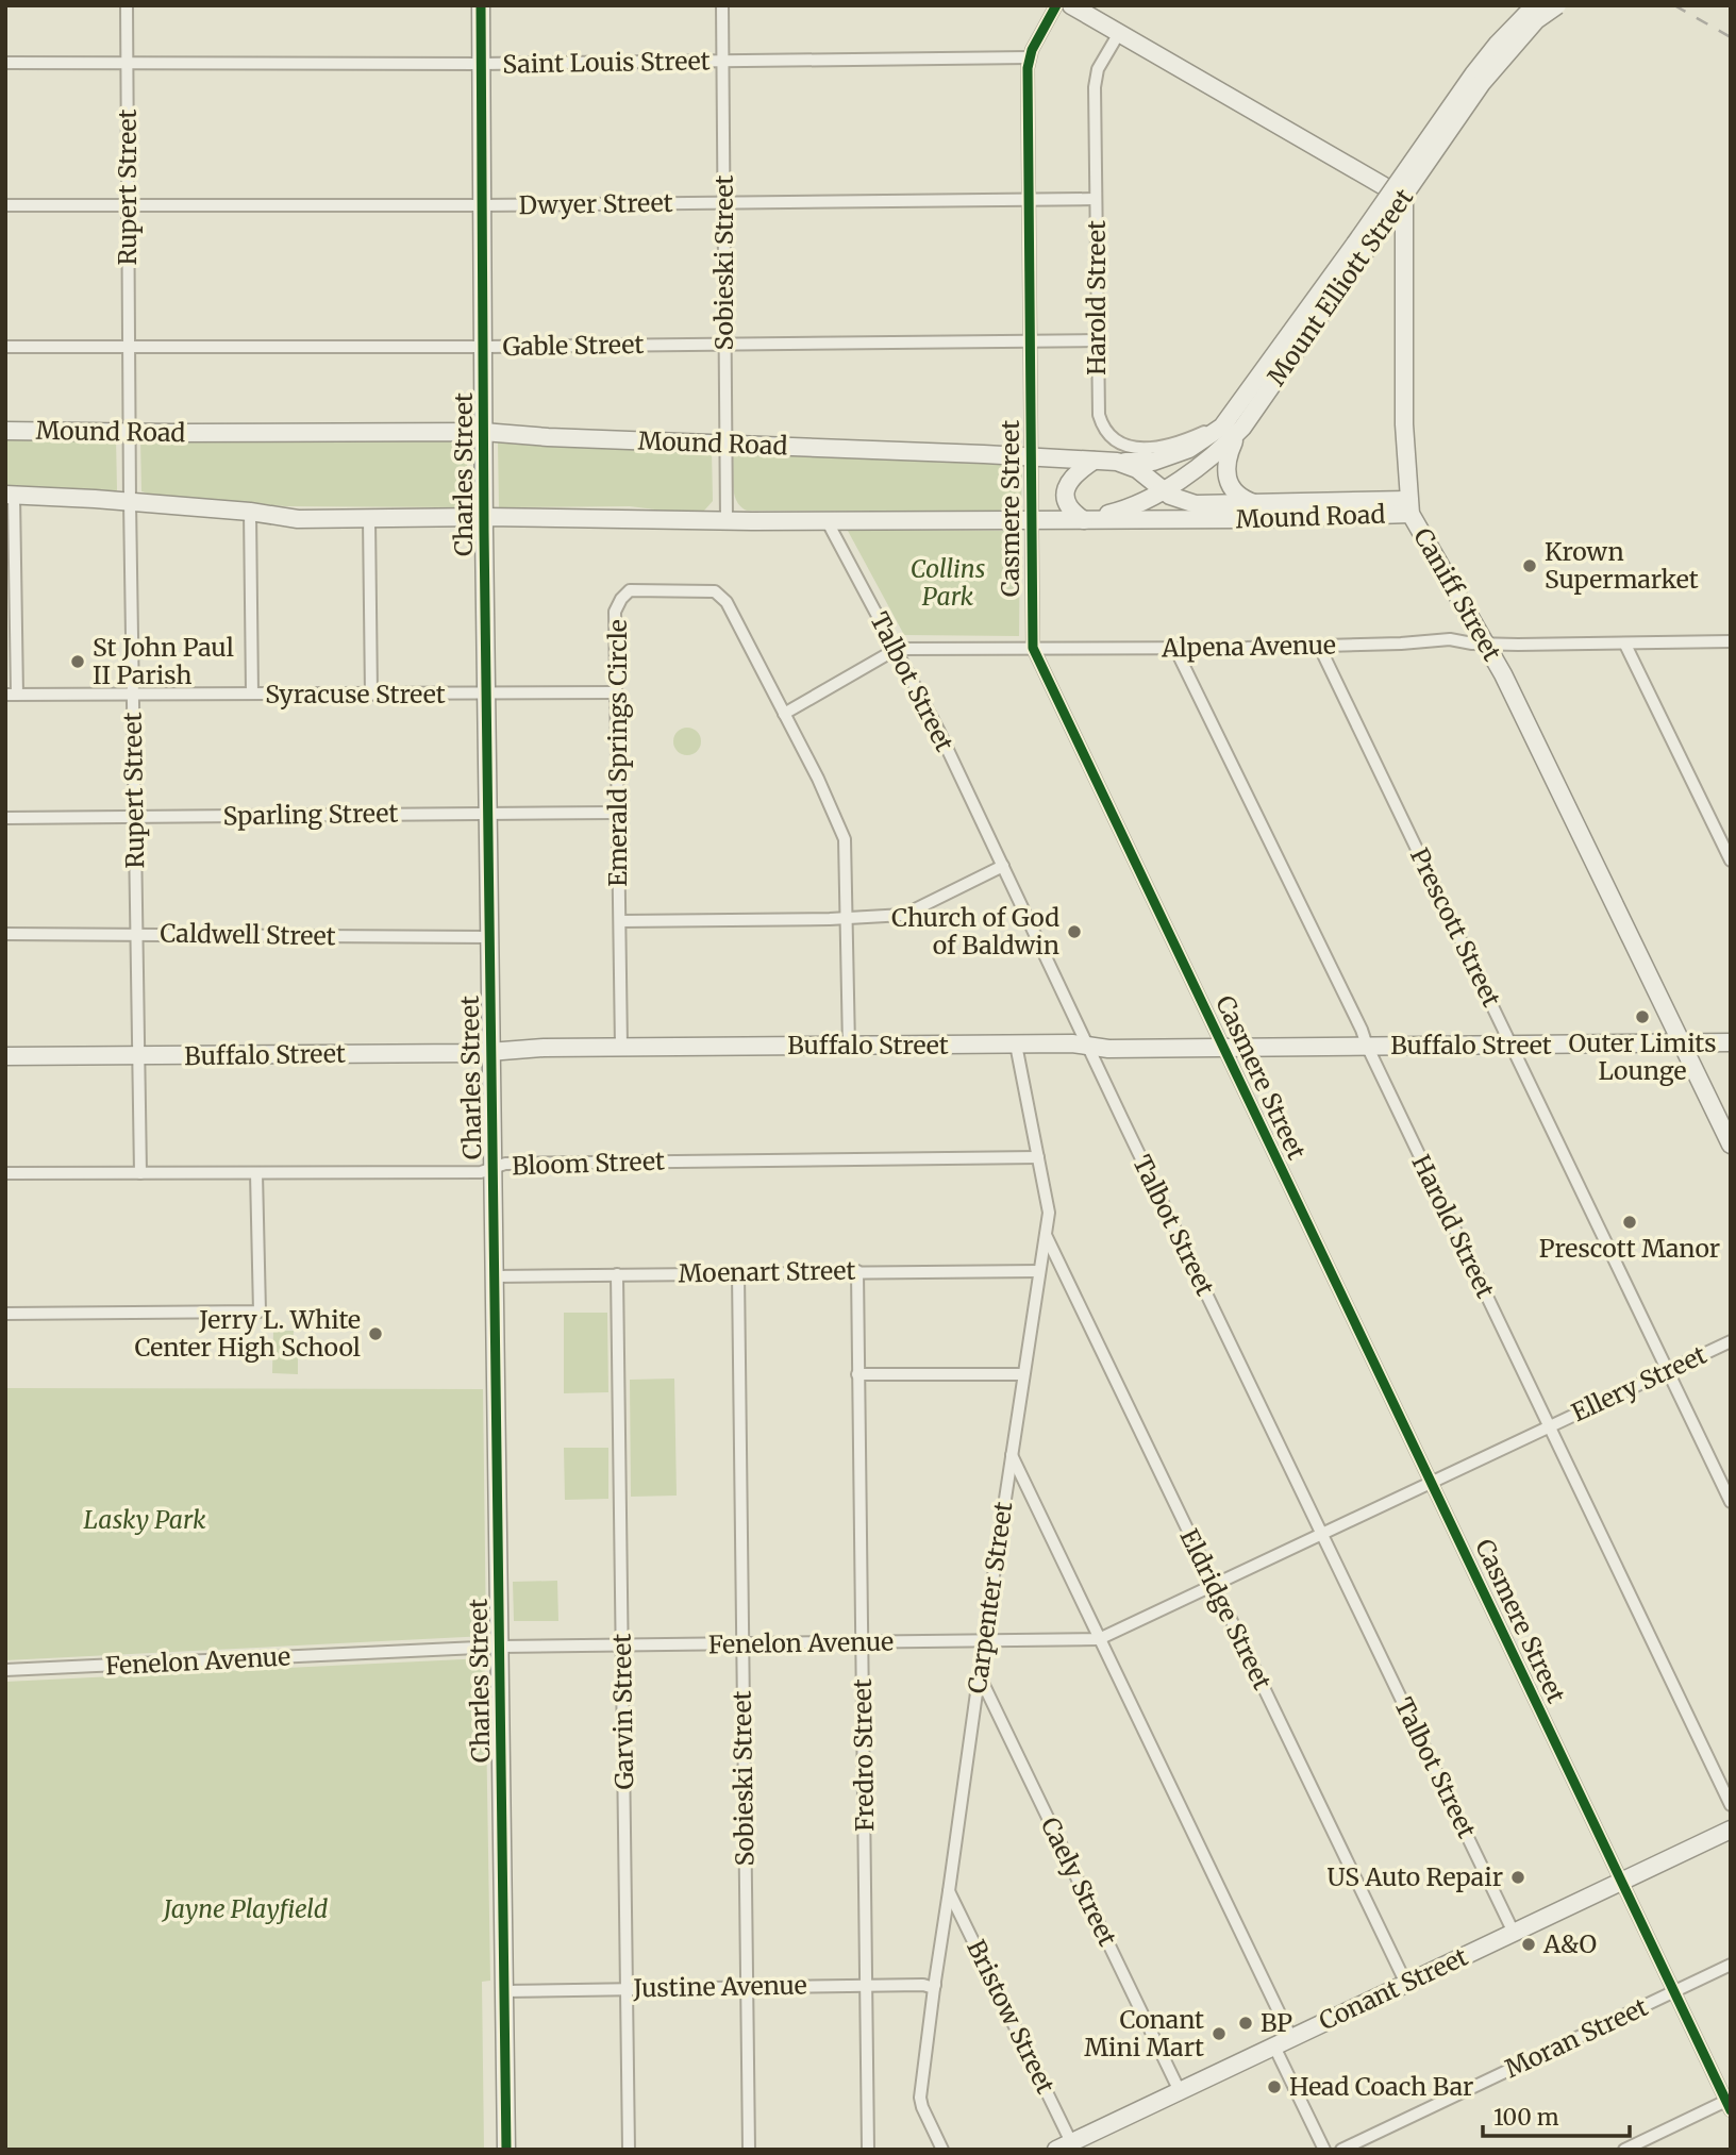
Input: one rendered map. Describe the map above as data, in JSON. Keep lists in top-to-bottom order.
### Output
{
  "streets": {
    "street": [
      "Saint Louis Street",
      "Rupert Street",
      "Dwyer Street",
      "Sobieski Street",
      "Mount Elliott Street",
      "Harold Street",
      "Gable Street",
      "Mound Road",
      "Charles Street",
      "Casmere Street",
      "Caniff Street",
      "Alpena Avenue",
      "Talbot Street",
      "Syracuse Street",
      "Emerald Springs Circle",
      "Sparling Street",
      "Prescott Street",
      "Caldwell Street",
      "Buffalo Street",
      "Bloom Street",
      "Moenart Street",
      "Ellery Street",
      "Carpenter Street",
      "Eldridge Street",
      "Fenelon Avenue",
      "Garvin Street",
      "Fredro Street",
      "Caely Street",
      "Justine Avenue",
      "Conant Street",
      "Bristow Street",
      "Moran Street"
    ]
  },
  "crossings": [
    ["Saint Louis Street", "Rupert Street"],
    ["Saint Louis Street", "Sobieski Street"],
    ["Saint Louis Street", "Charles Street"],
    ["Saint Louis Street", "Casmere Street"],
    ["Rupert Street", "Dwyer Street"],
    ["Rupert Street", "Gable Street"],
    ["Rupert Street", "Mound Road"],
    ["Rupert Street", "Syracuse Street"],
    ["Rupert Street", "Sparling Street"],
    ["Rupert Street", "Caldwell Street"],
    ["Rupert Street", "Buffalo Street"],
    ["Rupert Street", "Bloom Street"],
    ["Dwyer Street", "Sobieski Street"],
    ["Dwyer Street", "Harold Street"],
    ["Dwyer Street", "Charles Street"],
    ["Dwyer Street", "Casmere Street"],
    ["Sobieski Street", "Gable Street"],
    ["Sobieski Street", "Mound Road"],
    ["Sobieski Street", "Moenart Street"],
    ["Sobieski Street", "Fenelon Avenue"],
    ["Sobieski Street", "Justine Avenue"],
    ["Mount Elliott Street", "Harold Street"],
    ["Mount Elliott Street", "Mound Road"],
    ["Harold Street", "Gable Street"],
    ["Harold Street", "Caniff Street"],
    ["Harold Street", "Alpena Avenue"],
    ["Harold Street", "Buffalo Street"],
    ["Harold Street", "Ellery Street"],
    ["Harold Street", "Fenelon Avenue"],
    ["Gable Street", "Charles Street"],
    ["Gable Street", "Casmere Street"],
    ["Mound Road", "Charles Street"],
    ["Mound Road", "Casmere Street"],
    ["Mound Road", "Caniff Street"],
    ["Mound Road", "Talbot Street"],
    ["Charles Street", "Syracuse Street"],
    ["Charles Street", "Sparling Street"],
    ["Charles Street", "Caldwell Street"],
    ["Charles Street", "Buffalo Street"],
    ["Charles Street", "Bloom Street"],
    ["Charles Street", "Moenart Street"],
    ["Charles Street", "Fenelon Avenue"],
    ["Charles Street", "Justine Avenue"],
    ["Casmere Street", "Alpena Avenue"],
    ["Casmere Street", "Buffalo Street"],
    ["Casmere Street", "Fenelon Avenue"],
    ["Casmere Street", "Conant Street"],
    ["Casmere Street", "Moran Street"],
    ["Caniff Street", "Alpena Avenue"],
    ["Caniff Street", "Buffalo Street"],
    ["Alpena Avenue", "Talbot Street"],
    ["Alpena Avenue", "Emerald Springs Circle"],
    ["Alpena Avenue", "Prescott Street"],
    ["Talbot Street", "Buffalo Street"],
    ["Talbot Street", "Fenelon Avenue"],
    ["Talbot Street", "Conant Street"],
    ["Syracuse Street", "Emerald Springs Circle"],
    ["Emerald Springs Circle", "Sparling Street"],
    ["Emerald Springs Circle", "Buffalo Street"],
    ["Prescott Street", "Buffalo Street"],
    ["Prescott Street", "Ellery Street"],
    ["Buffalo Street", "Carpenter Street"],
    ["Bloom Street", "Carpenter Street"],
    ["Moenart Street", "Carpenter Street"],
    ["Moenart Street", "Garvin Street"],
    ["Moenart Street", "Fredro Street"],
    ["Ellery Street", "Fenelon Avenue"],
    ["Carpenter Street", "Eldridge Street"],
    ["Carpenter Street", "Fenelon Avenue"],
    ["Carpenter Street", "Caely Street"],
    ["Carpenter Street", "Justine Avenue"],
    ["Carpenter Street", "Bristow Street"],
    ["Eldridge Street", "Fenelon Avenue"],
    ["Eldridge Street", "Conant Street"],
    ["Fenelon Avenue", "Garvin Street"],
    ["Fenelon Avenue", "Fredro Street"],
    ["Garvin Street", "Justine Avenue"],
    ["Fredro Street", "Justine Avenue"],
    ["Caely Street", "Conant Street"],
    ["Conant Street", "Bristow Street"]
  ],
  "parks": ["Collins Park", "Lasky Park", "Jayne Playfield"],
  "places": [
    "Krown Supermarket",
    "St John Paul II Parish",
    "Church of God of Baldwin",
    "Outer Limits Lounge",
    "Prescott Manor",
    "Jerry L. White Center High School",
    "US Auto Repair",
    "A&O",
    "BP",
    "Conant Mini Mart",
    "Head Coach Bar"
  ],
  "scale_bar": "100 m"
}
